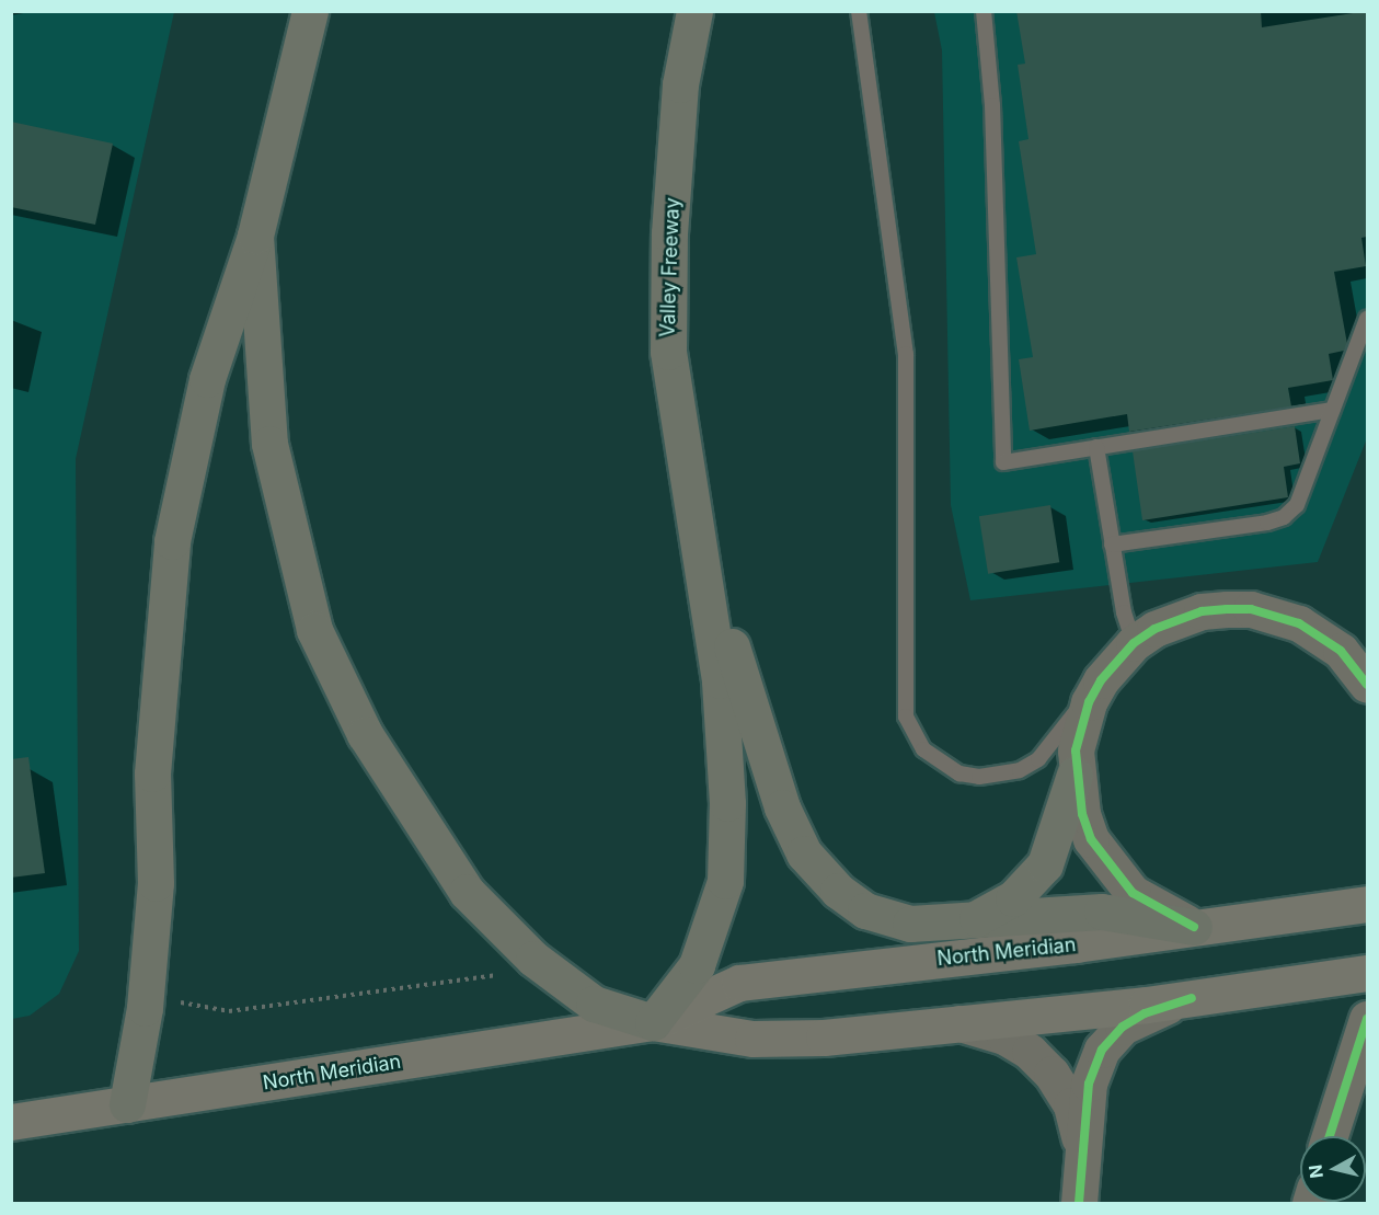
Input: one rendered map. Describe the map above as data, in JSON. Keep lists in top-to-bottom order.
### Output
{
  "streets": {
    "highway": ["Valley Freeway"],
    "main road": ["North Meridian"]
  },
  "north": "left"
}
